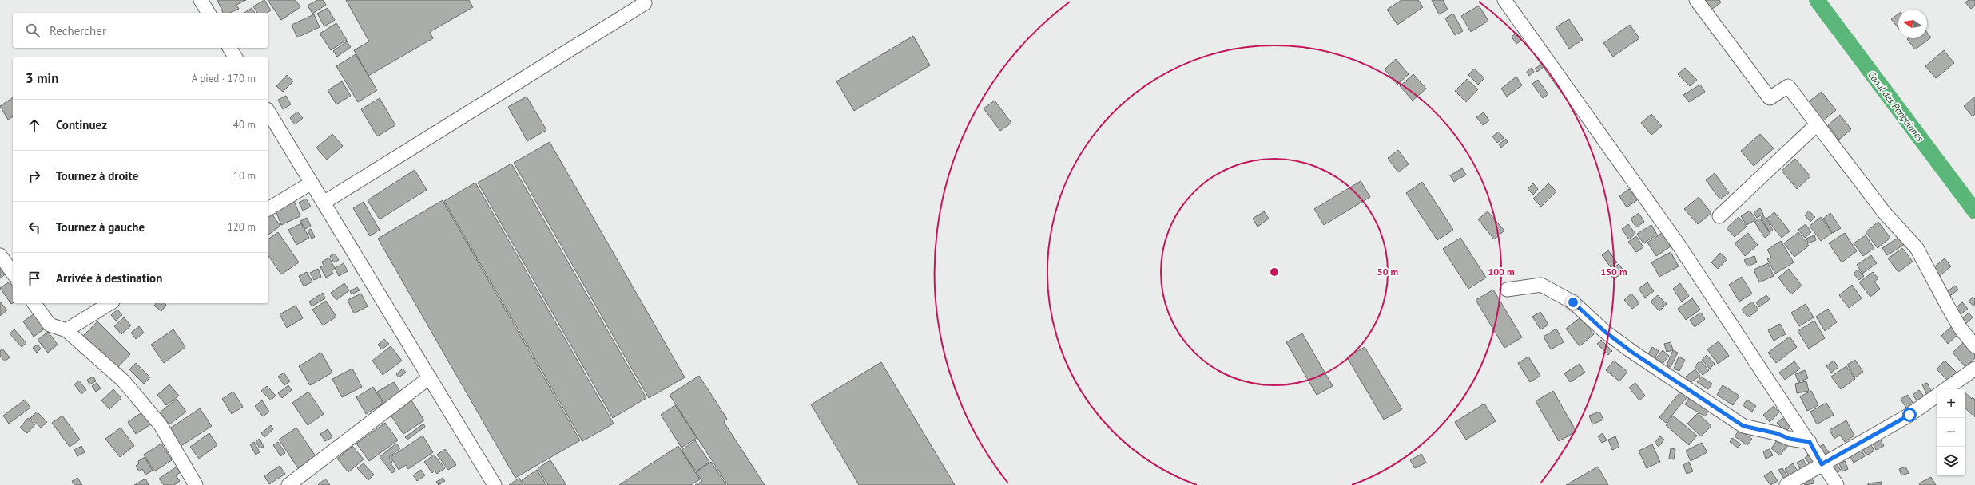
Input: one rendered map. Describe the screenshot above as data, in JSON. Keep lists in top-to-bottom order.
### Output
{
  "water": ["Canal des Pangalanes"],
  "north": "left",
  "page": {
    "search": "Rechercher",
    "heading": ["3 min", "À pied · 170 m"],
    "list": [
      ["Continuez", "40 m"],
      ["Tournez à droite", "10 m"],
      ["Tournez à gauche", "120 m"],
      "Arrivée à destination"
    ],
    "map_buttons": ["+", "−"]
  },
  "rings": ["50 m", "100 m", "150 m"]
}
